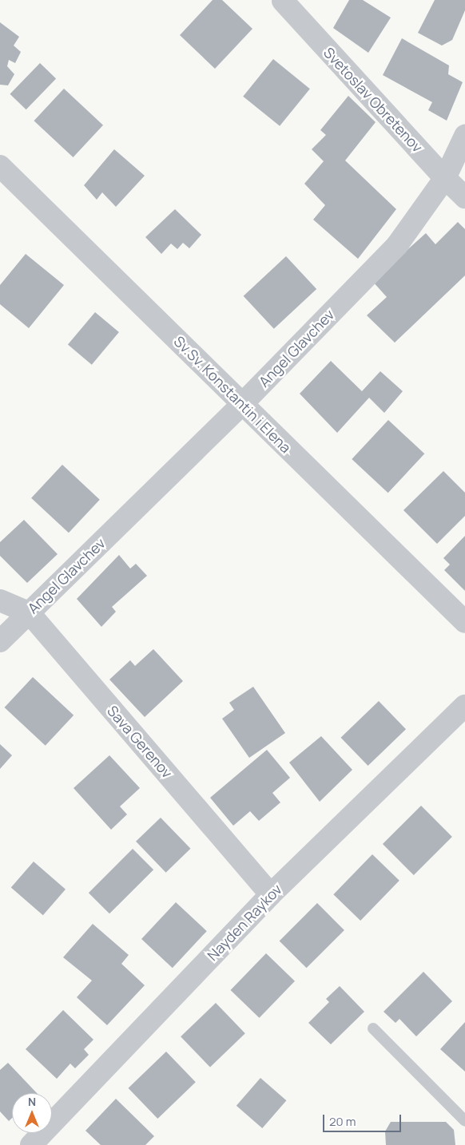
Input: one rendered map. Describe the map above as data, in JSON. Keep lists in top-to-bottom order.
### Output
{
  "streets": {
    "street": [
      "Svetoslav Obretenov",
      "Angel Glavchev",
      "Sv.Sv. Konstantin i Elena",
      "Sava Gerenov",
      "Nayden Raykov"
    ]
  },
  "crossings": [
    ["Svetoslav Obretenov", "Angel Glavchev"],
    ["Angel Glavchev", "Sv.Sv. Konstantin i Elena"],
    ["Angel Glavchev", "Sava Gerenov"],
    ["Sava Gerenov", "Nayden Raykov"]
  ],
  "scale_bar": "20 m",
  "north": "top"
}
